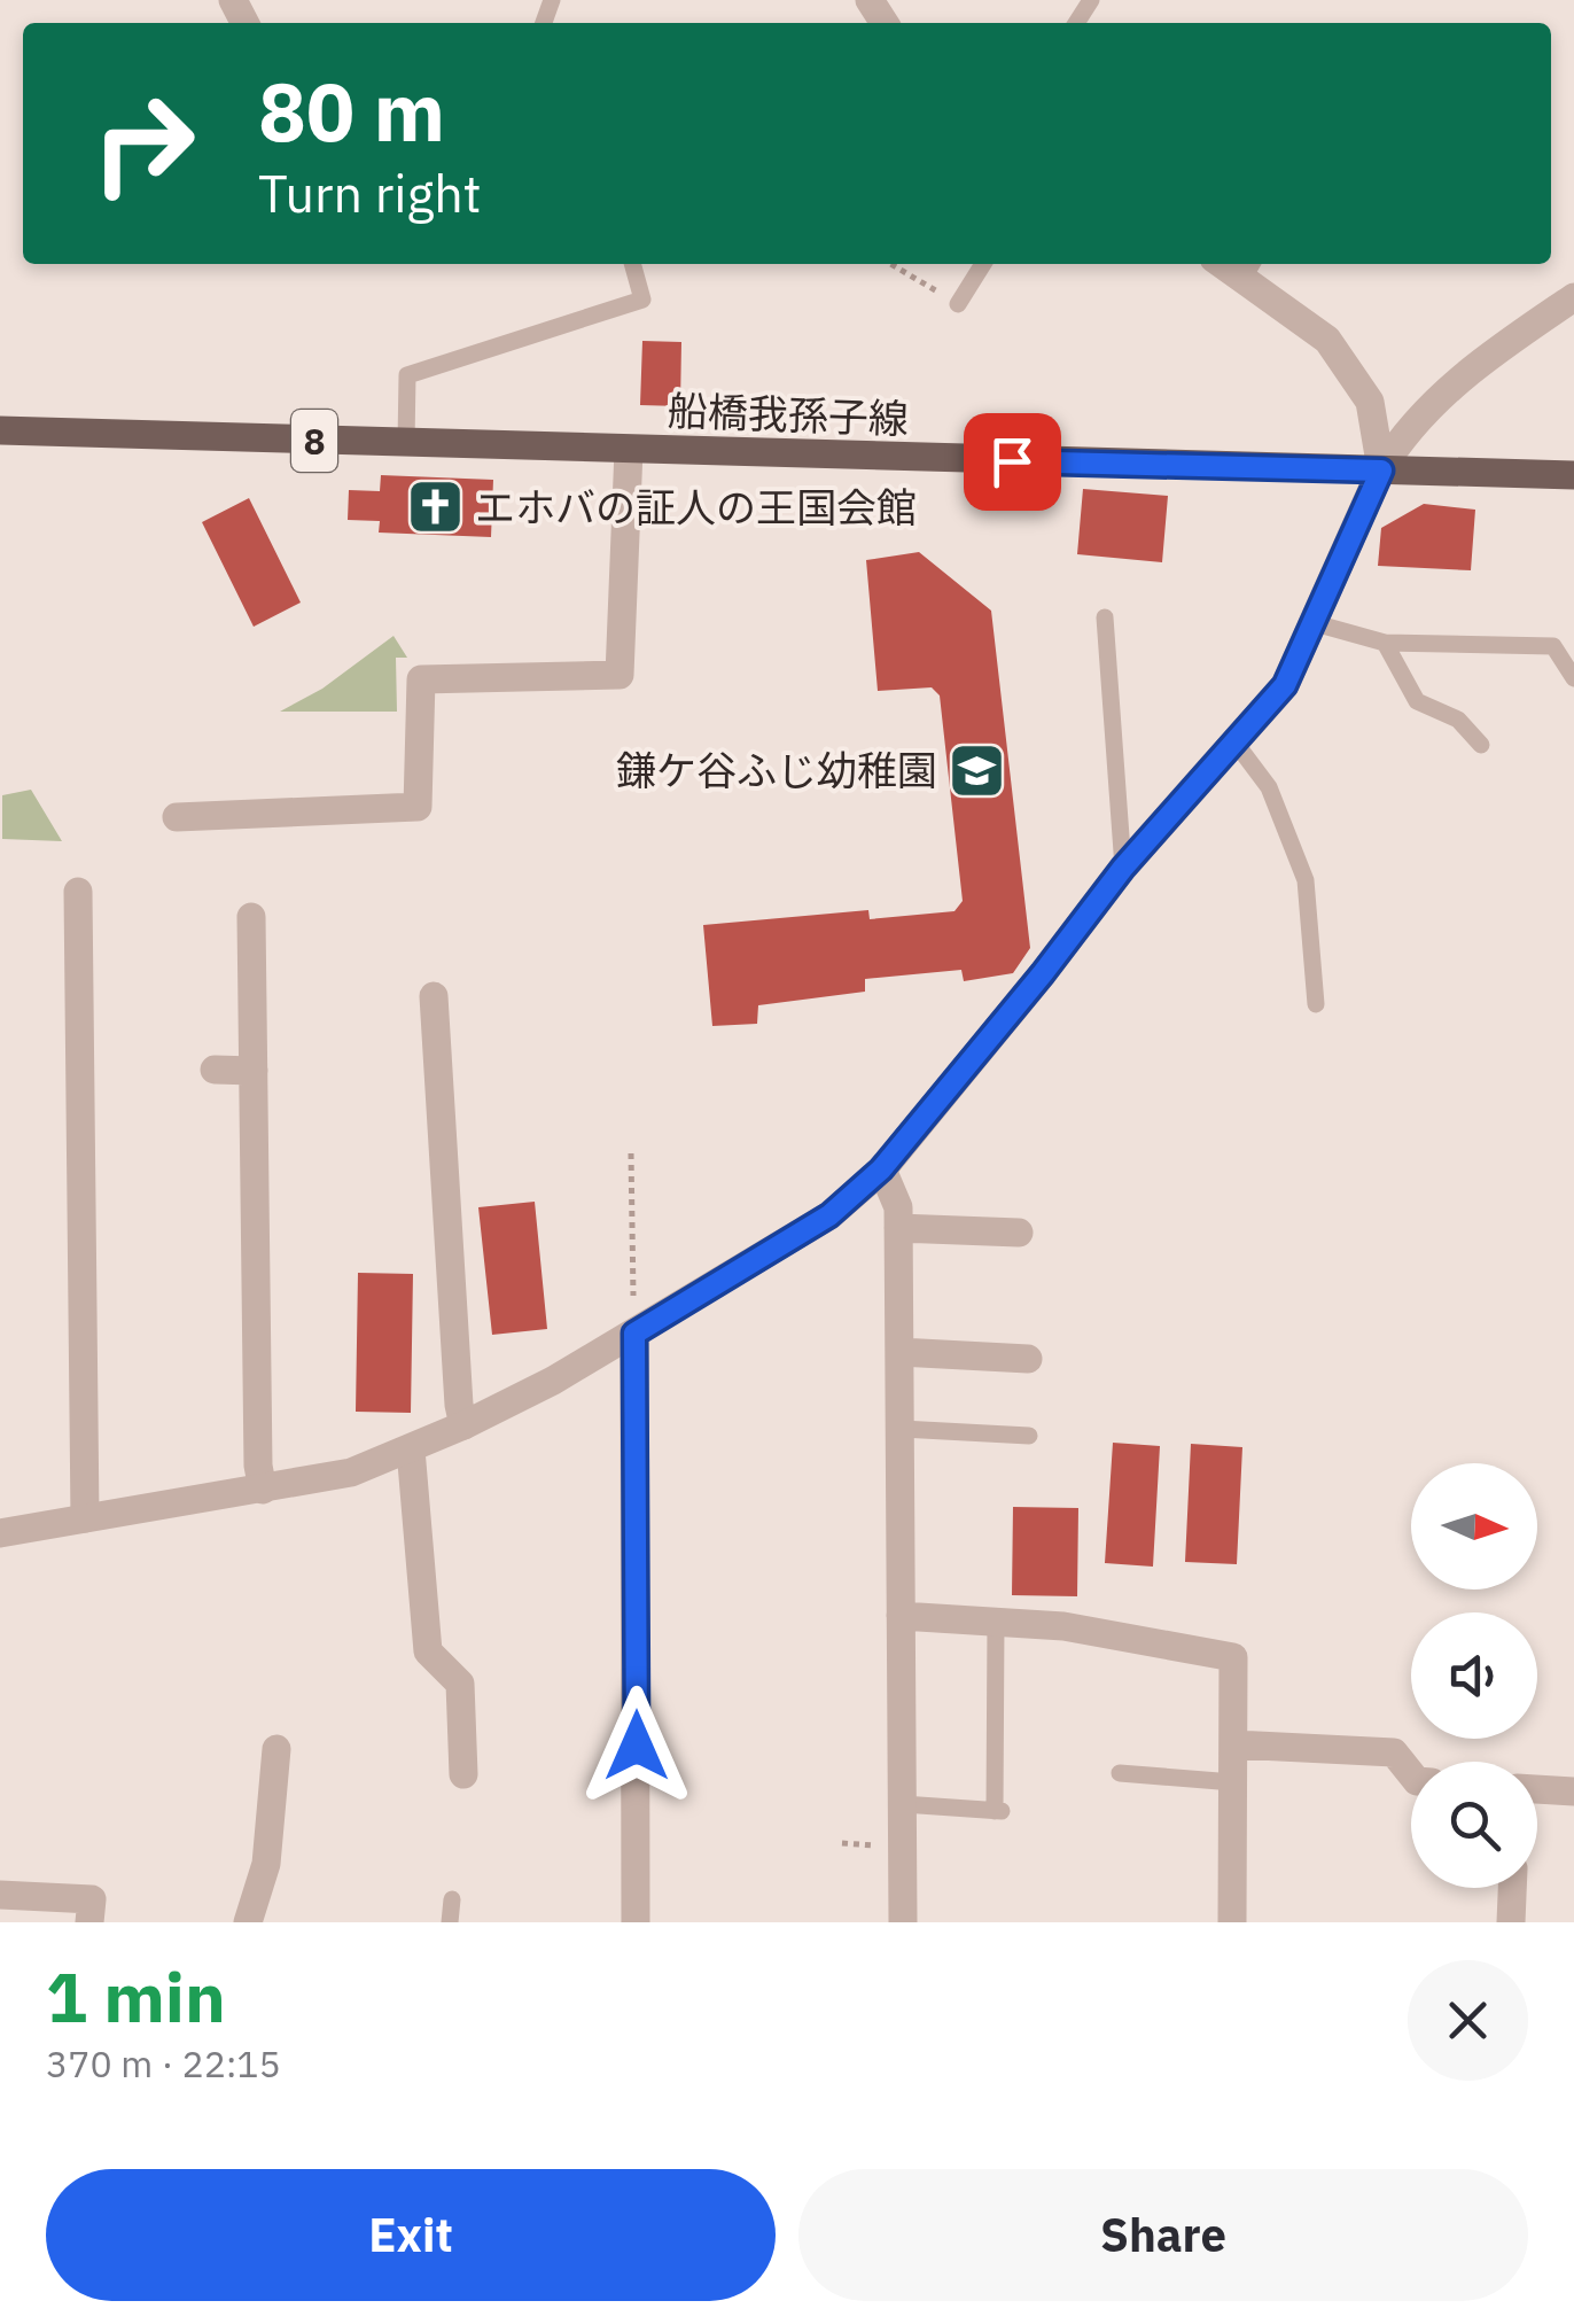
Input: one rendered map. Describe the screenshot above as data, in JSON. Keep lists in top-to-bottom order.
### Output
{
  "streets": {
    "main road": ["船橋我孫子線", "8"]
  },
  "places": {
    "church": ["エホバの証人の王国会館"],
    "school or university": ["鎌ケ谷ふじ幼稚園"]
  },
  "north": "right",
  "page": {
    "turn": ["80 m", "Turn right"],
    "heading": ["1 min", "370 m · 22:15"],
    "buttons": ["Exit", "Share"]
  }
}
